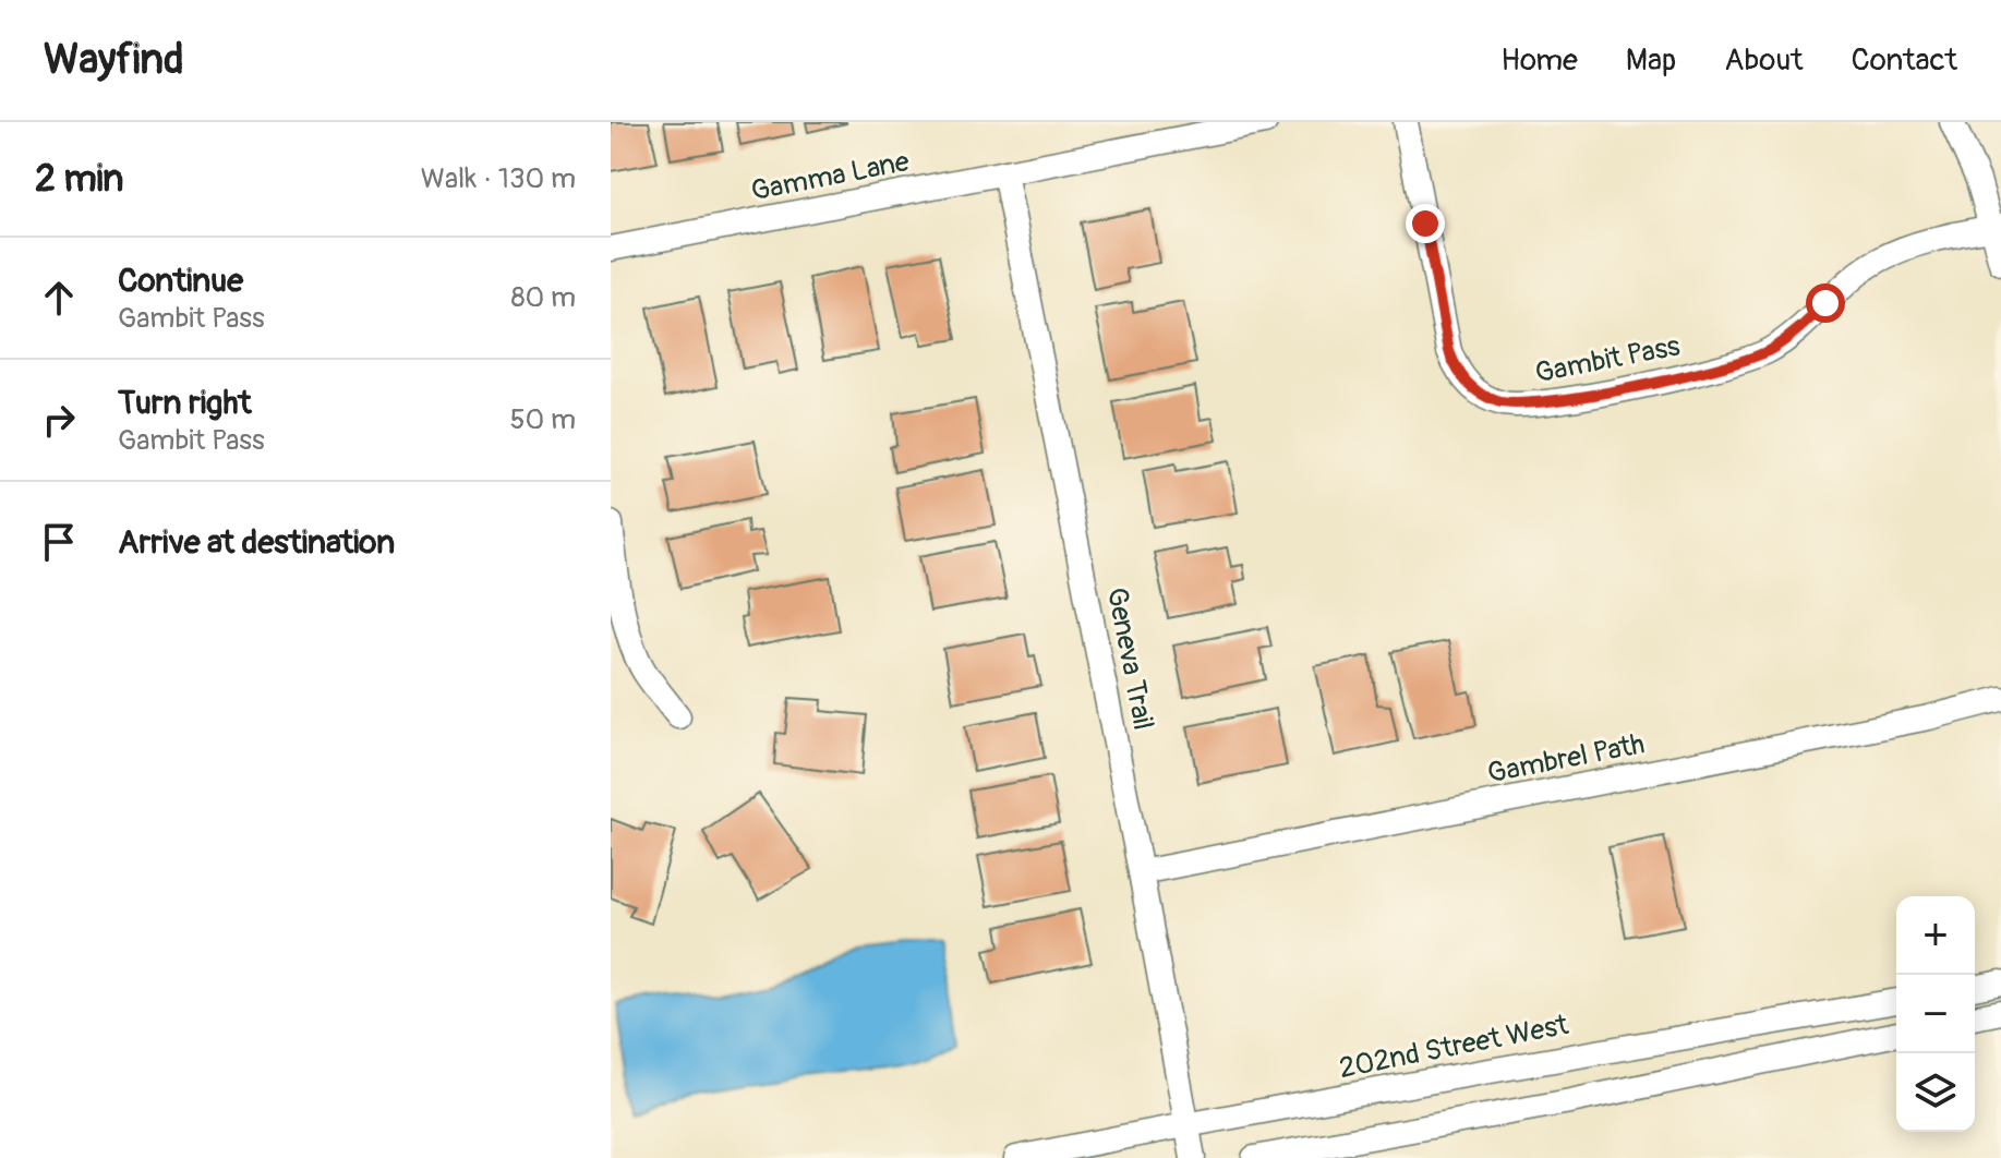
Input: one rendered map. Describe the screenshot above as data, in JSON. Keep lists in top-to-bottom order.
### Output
{
  "streets": {
    "street": [
      "Gamma Lane",
      "Gambit Pass",
      "Geneva Trail",
      "Gambrel Path",
      "202nd Street West"
    ]
  },
  "crossings": [
    ["Gamma Lane", "Geneva Trail"],
    ["Geneva Trail", "Gambrel Path"],
    ["Geneva Trail", "202nd Street West"]
  ],
  "page": {
    "header": "Wayfind",
    "nav": [
      "Home",
      "Map",
      "About",
      "Contact"
    ],
    "heading": ["2 min", "Walk · 130 m"],
    "list": [
      ["Continue", "Gambit Pass", "80 m"],
      ["Turn right", "Gambit Pass", "50 m"],
      "Arrive at destination"
    ],
    "map_buttons": ["+", "−"]
  }
}
